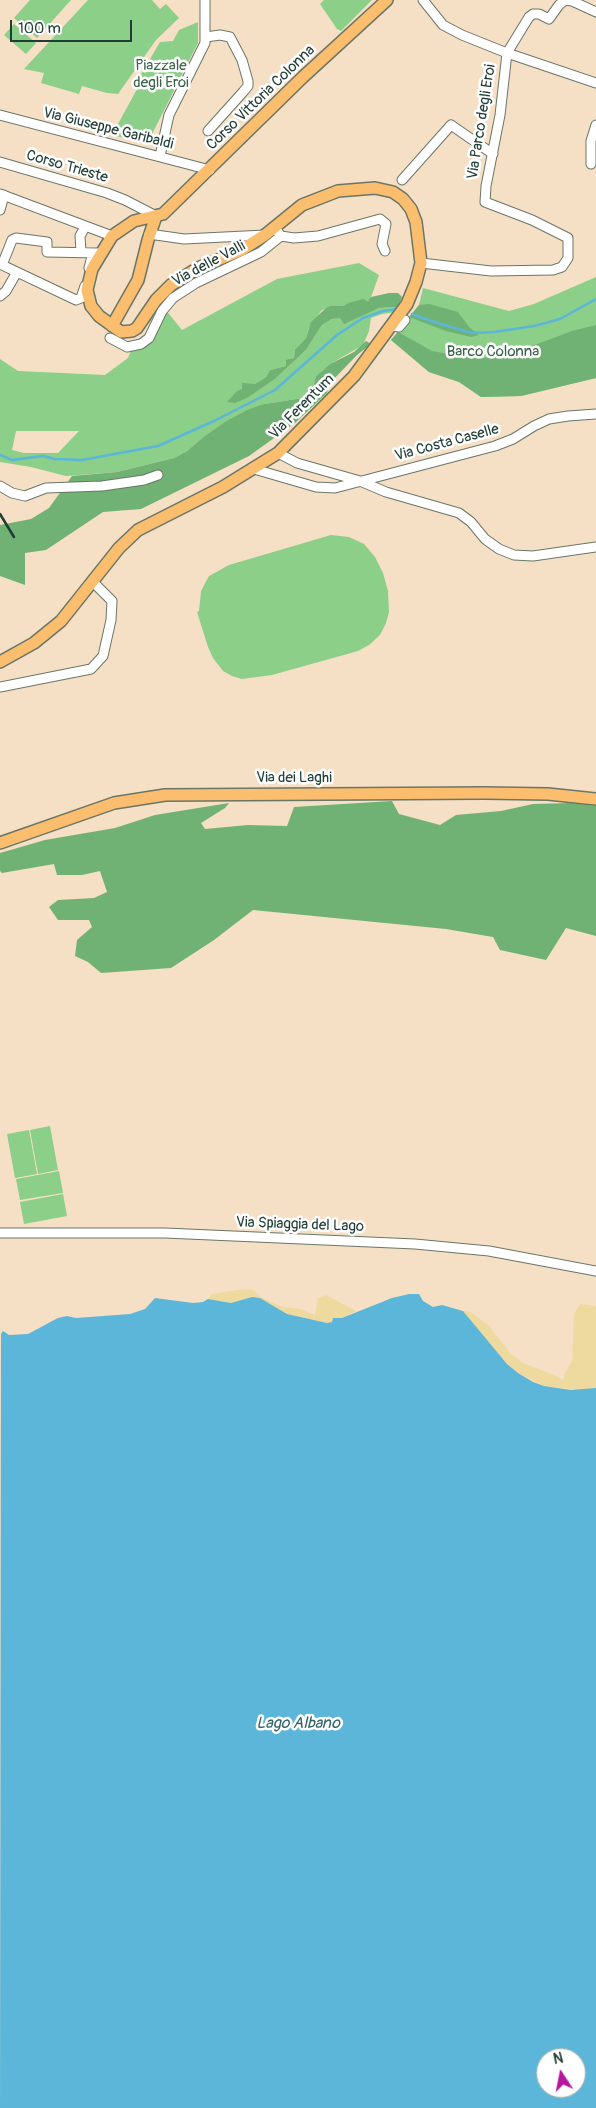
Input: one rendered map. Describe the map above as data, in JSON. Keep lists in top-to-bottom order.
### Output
{
  "streets": {
    "main road": ["Corso Vittoria Colonna", "Via Ferentum", "Via dei Laghi"],
    "street": [
      "Via Parco degli Eroi",
      "Via Giuseppe Garibaldi",
      "Corso Trieste",
      "Via delle Valli",
      "Via Costa Caselle",
      "Via Spiaggia del Lago"
    ]
  },
  "crossings": [
    ["Corso Vittoria Colonna", "Via Giuseppe Garibaldi"],
    ["Corso Vittoria Colonna", "Corso Trieste"],
    ["Via Parco degli Eroi", "Via Ferentum"],
    ["Via delle Valli", "Via Ferentum"],
    ["Via Ferentum", "Via Costa Caselle"]
  ],
  "water": ["Lago Albano"],
  "parks": ["Piazzale degli Eroi", "Barco Colonna"],
  "scale_bar": "100 m",
  "north": "top"
}
